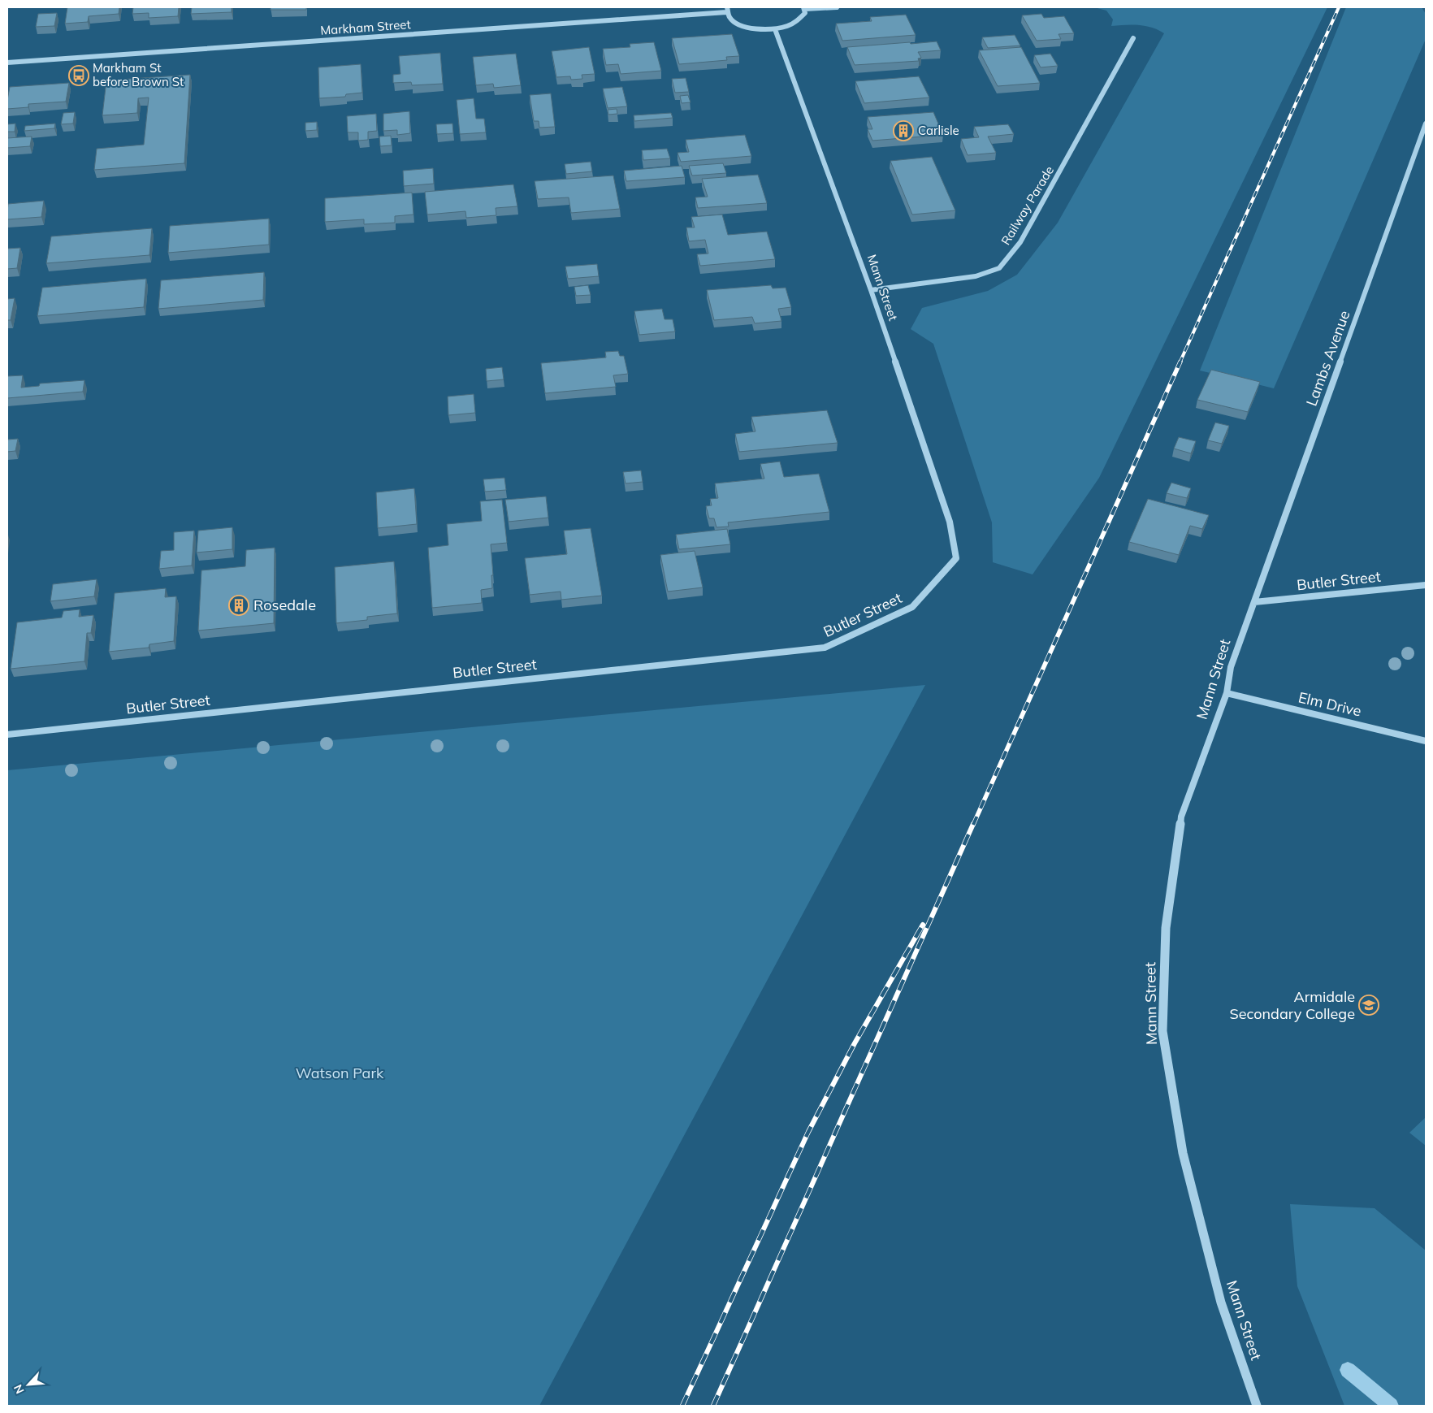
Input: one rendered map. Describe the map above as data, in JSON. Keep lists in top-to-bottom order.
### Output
{
  "streets": {
    "street": [
      "Markham Street",
      "Railway Parade",
      "Mann Street",
      "Lambs Avenue",
      "Butler Street",
      "Elm Drive"
    ]
  },
  "crossings": [
    ["Railway Parade", "Mann Street"],
    ["Mann Street", "Lambs Avenue"],
    ["Mann Street", "Butler Street"],
    ["Mann Street", "Elm Drive"],
    ["Lambs Avenue", "Butler Street"]
  ],
  "parks": ["Watson Park"],
  "places": {
    "bus stop": ["Markham St before Brown St"],
    "building": ["Carlisle", "Rosedale"],
    "school or university": ["Armidale Secondary College"]
  },
  "north": "bottom left"
}
